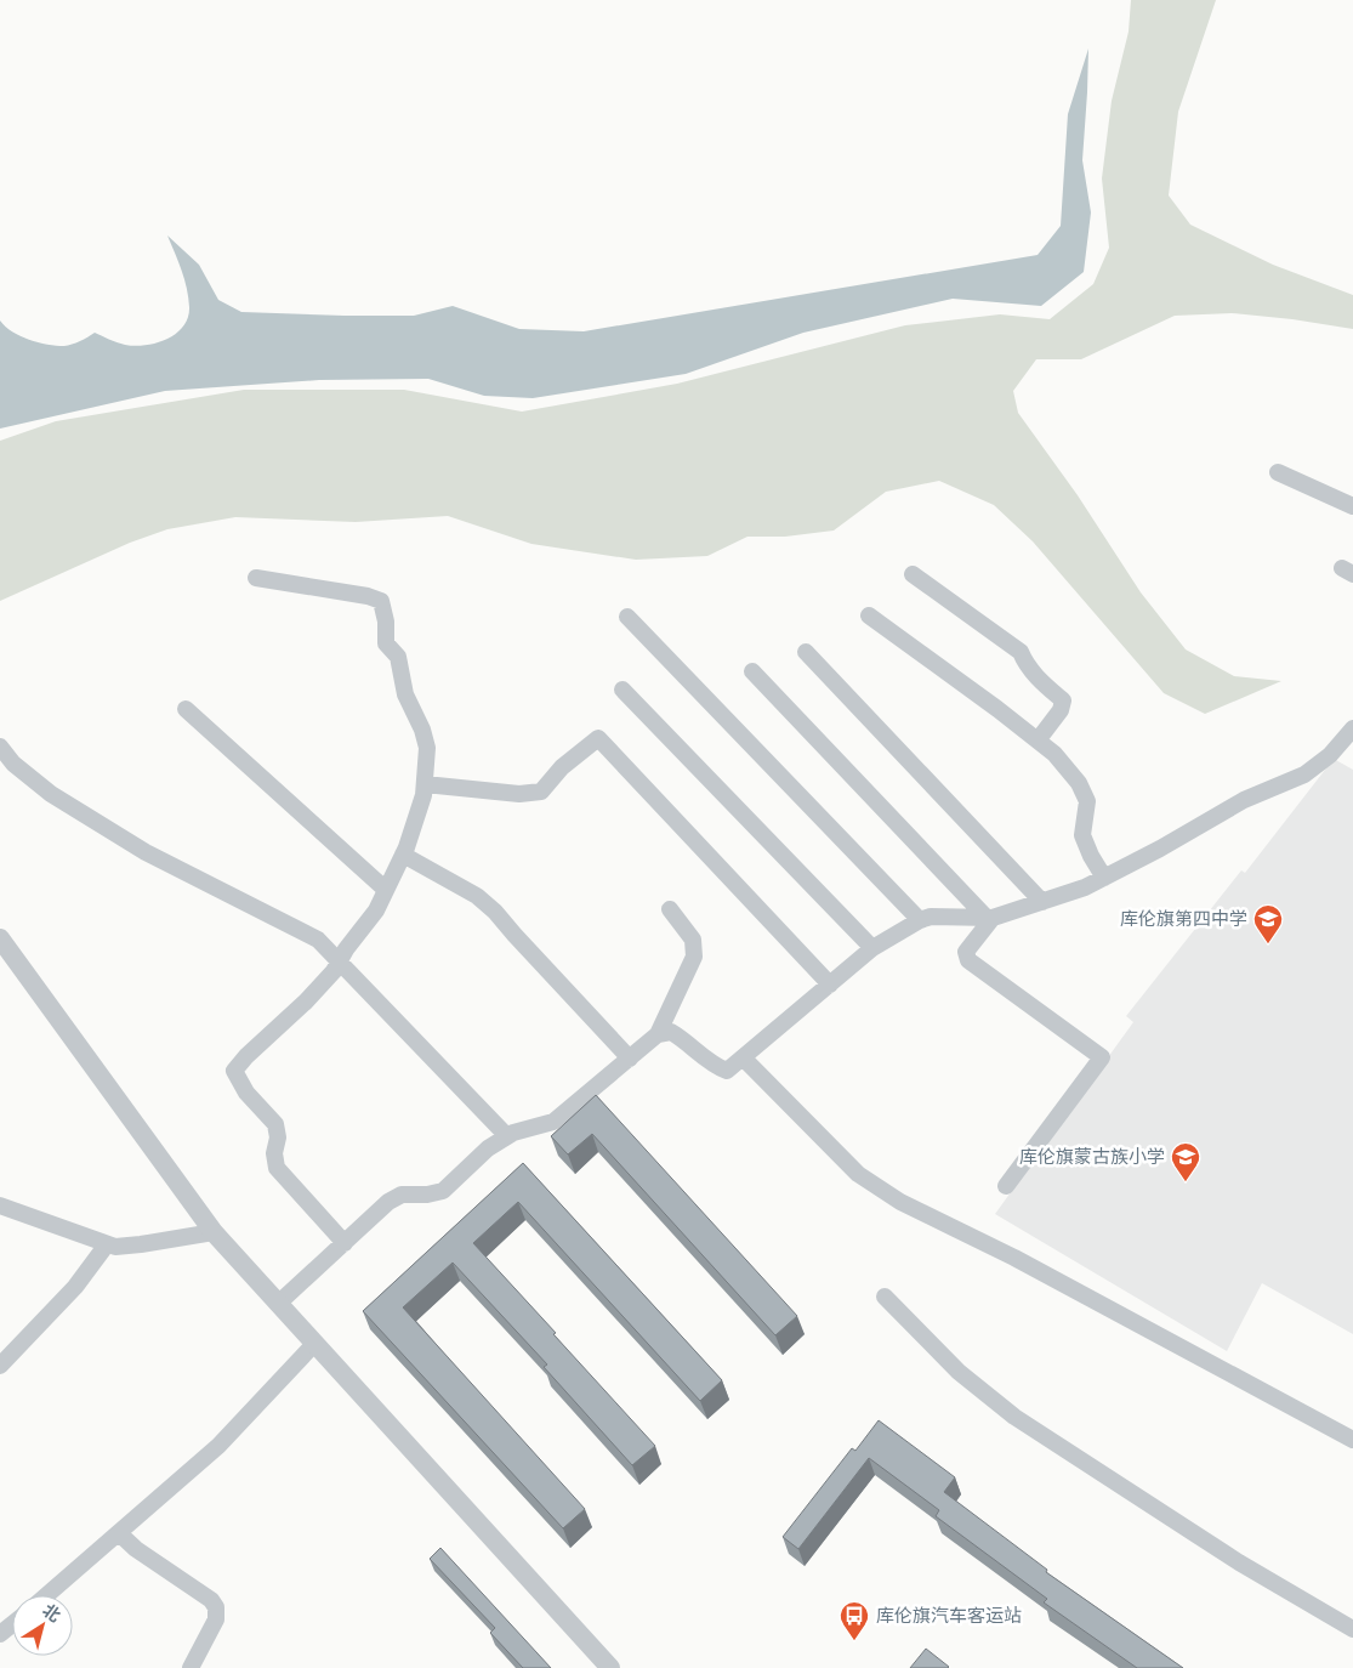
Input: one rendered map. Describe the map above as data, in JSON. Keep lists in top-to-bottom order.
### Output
{
  "places": {
    "school or university": ["库伦旗第四中学", "库伦旗蒙古族小学"],
    "bus stop": ["库伦旗汽车客运站"]
  },
  "north": "top right"
}
